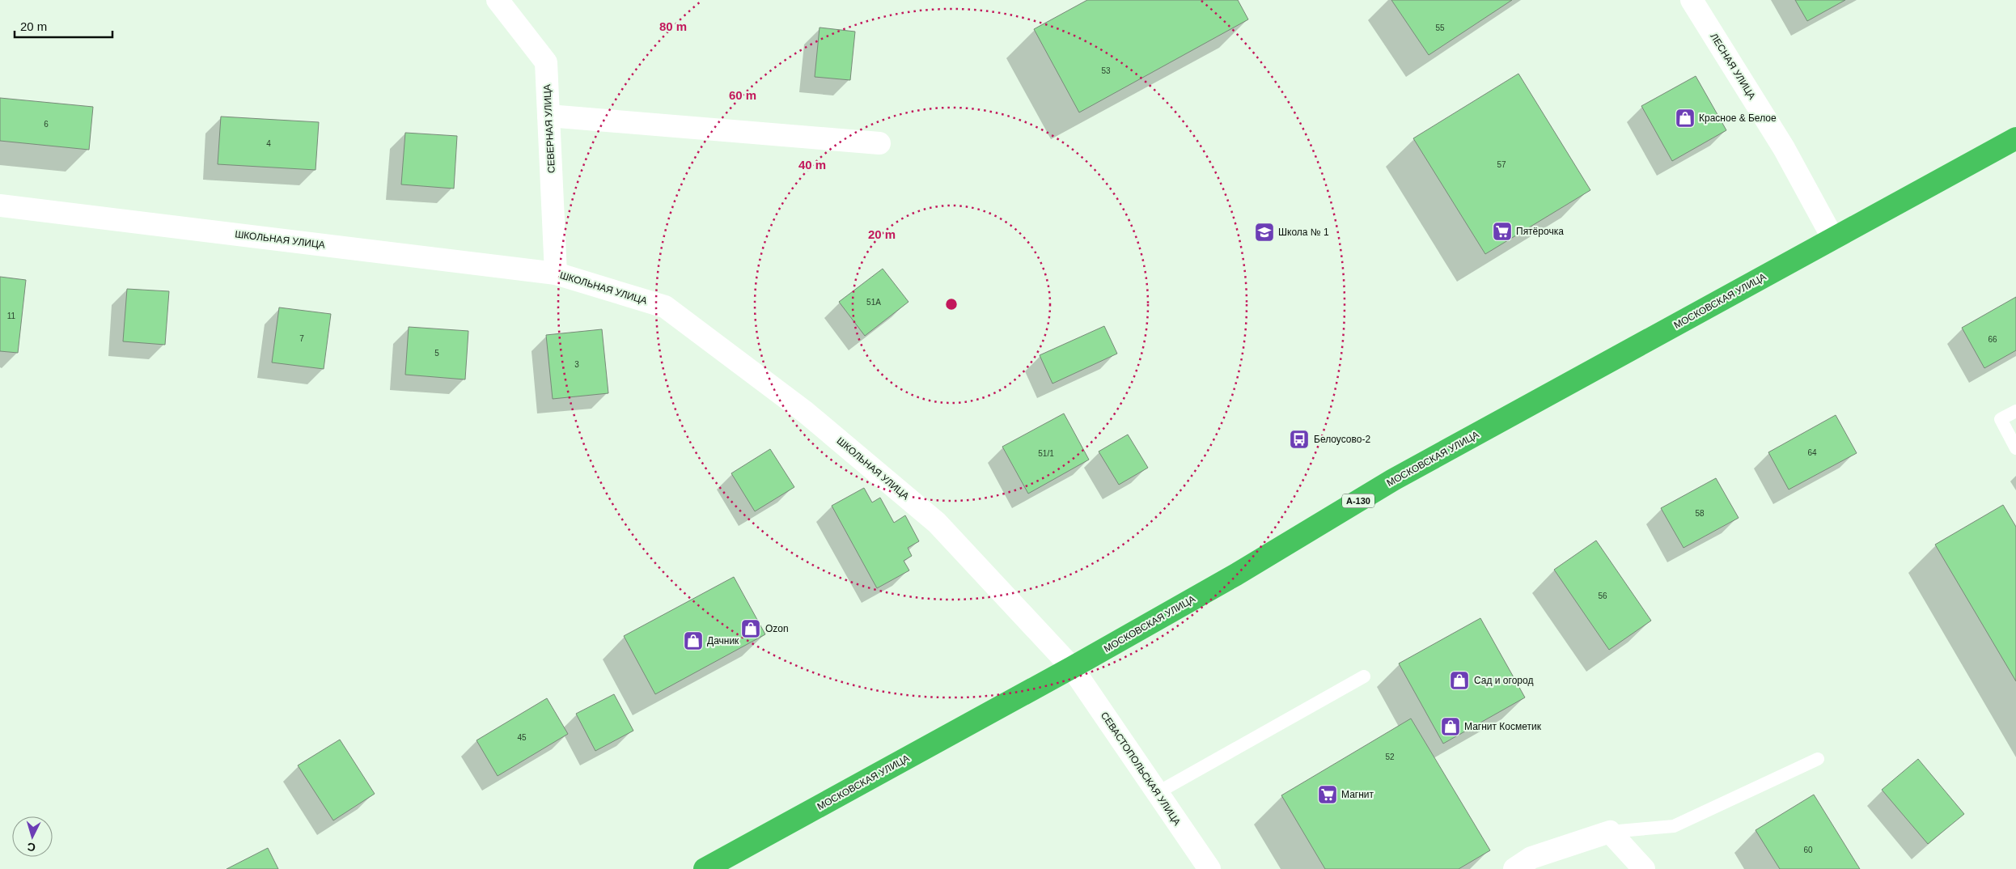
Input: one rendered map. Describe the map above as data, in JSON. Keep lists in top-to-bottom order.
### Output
{
  "streets": {
    "highway": ["МОСКОВСКАЯ УЛИЦА", "А-130"],
    "street": [
      "ЛЕСНАЯ УЛИЦА",
      "СЕВЕРНАЯ УЛИЦА",
      "ШКОЛЬНАЯ УЛИЦА",
      "СЕВАСТОПОЛЬСКАЯ УЛИЦА"
    ]
  },
  "crossings": [
    ["ЛЕСНАЯ УЛИЦА", "МОСКОВСКАЯ УЛИЦА"],
    ["СЕВЕРНАЯ УЛИЦА", "ШКОЛЬНАЯ УЛИЦА"],
    ["ШКОЛЬНАЯ УЛИЦА", "МОСКОВСКАЯ УЛИЦА"],
    ["ШКОЛЬНАЯ УЛИЦА", "СЕВАСТОПОЛЬСКАЯ УЛИЦА"],
    ["МОСКОВСКАЯ УЛИЦА", "СЕВАСТОПОЛЬСКАЯ УЛИЦА"]
  ],
  "places": {
    "shop": [
      "Красное & Белое",
      "Ozon",
      "Дачник",
      "Сад и огород",
      "Магнит Косметик"
    ],
    "supermarket": ["Пятёрочка", "Магнит"],
    "school or university": ["Школа № 1"],
    "bus stop": ["Белоусово-2"]
  },
  "house_numbers": [
    "55",
    "53",
    "6",
    "4",
    "57",
    "51А",
    "11",
    "7",
    "66",
    "5",
    "3",
    "64",
    "51/1",
    "58",
    "56",
    "45",
    "52",
    "60"
  ],
  "scale_bar": "20 m",
  "north": "bottom",
  "rings": [
    "80 m",
    "60 m",
    "40 m",
    "20 m"
  ]
}
